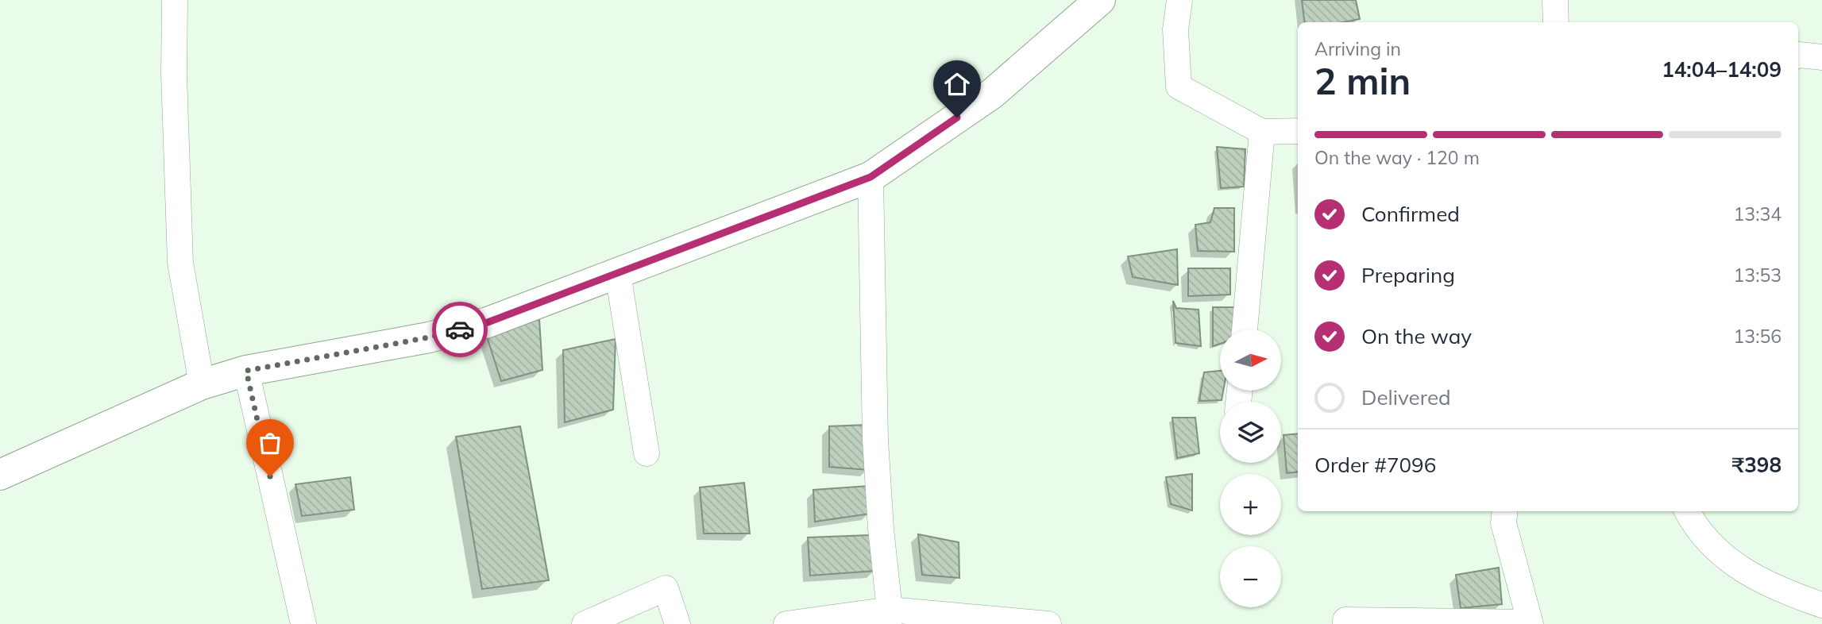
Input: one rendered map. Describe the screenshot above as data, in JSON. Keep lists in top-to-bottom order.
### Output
{
  "north": "right",
  "page": {
    "heading": ["2 min", "Arriving in", "14:04–14:09"],
    "panel": ["Order #7096", "₹398"],
    "bar": "On the way · 120 m",
    "list": [
      ["Confirmed", "13:34"],
      ["Preparing", "13:53"],
      ["On the way", "13:56"],
      "Delivered"
    ],
    "map_buttons": ["+", "−"]
  }
}
